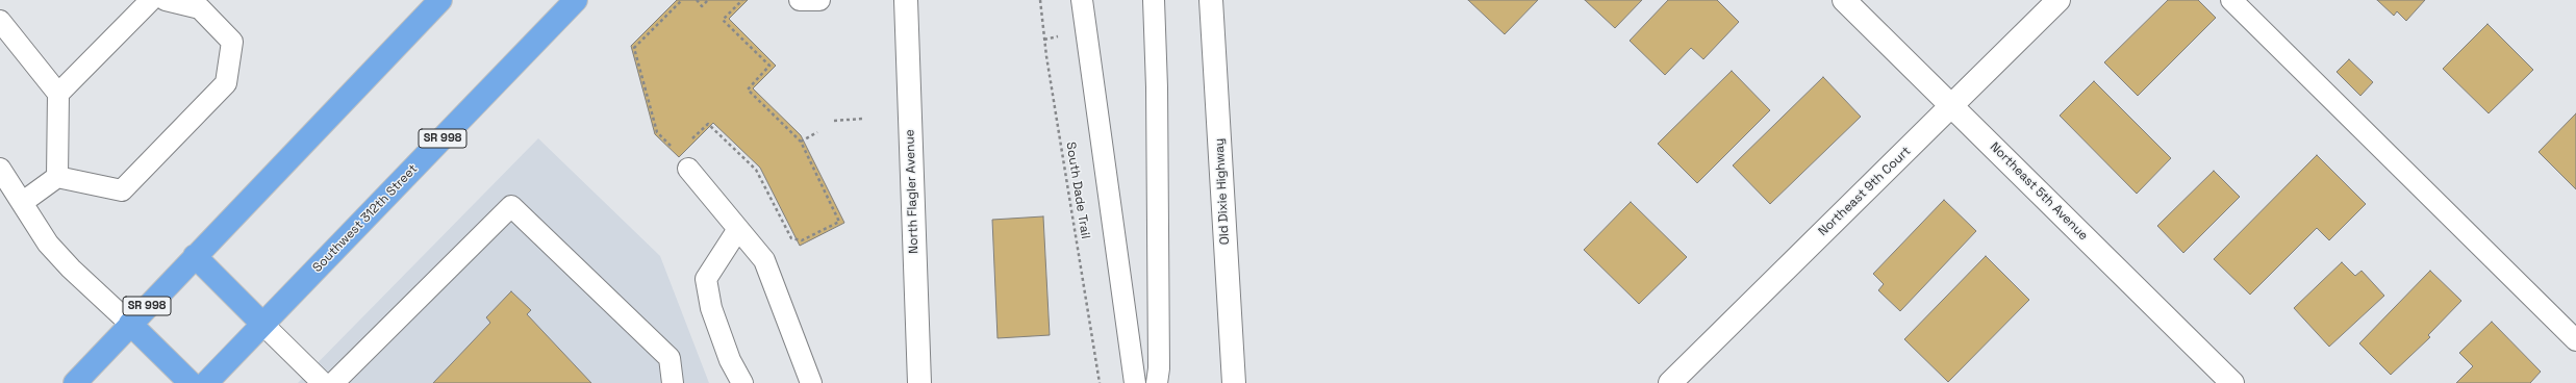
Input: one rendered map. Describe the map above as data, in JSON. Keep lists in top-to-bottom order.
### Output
{
  "streets": {
    "highway": ["SR 998", "Southwest 312th Street"],
    "street": [
      "North Flagler Avenue",
      "Old Dixie Highway",
      "Northeast 9th Court",
      "Northeast 5th Avenue"
    ],
    "path": ["South Dade Trail"]
  },
  "crossings": [
    ["Northeast 9th Court", "Northeast 5th Avenue"]
  ]
}
